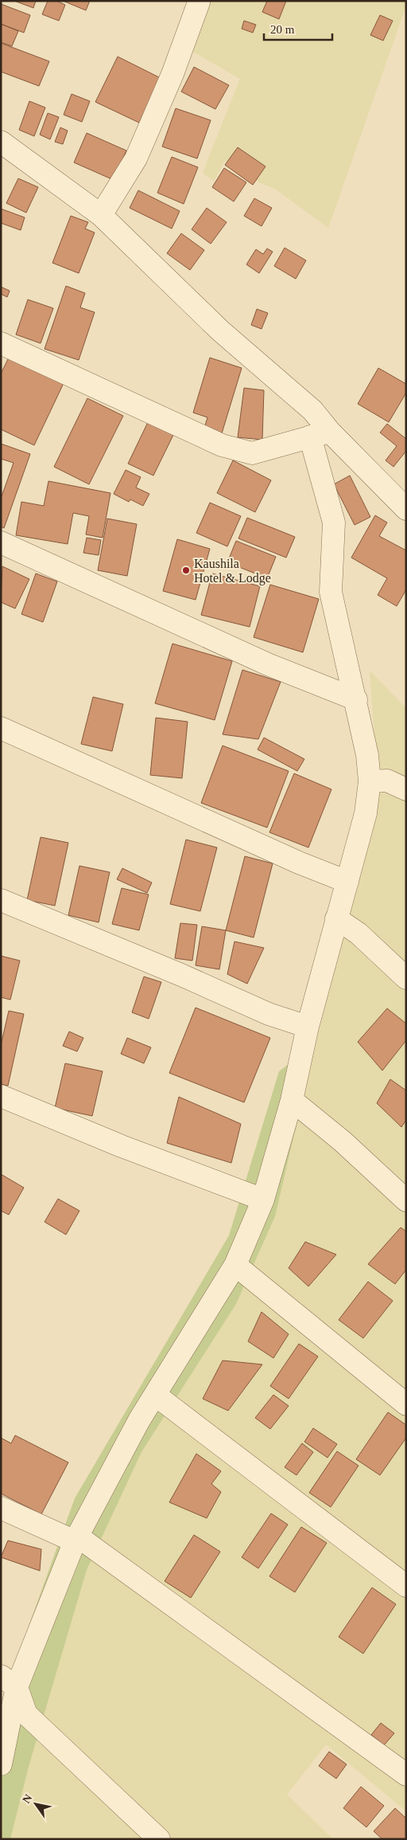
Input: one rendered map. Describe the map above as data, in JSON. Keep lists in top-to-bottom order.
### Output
{
  "places": ["Kaushila Hotel & Lodge"],
  "scale_bar": "20 m",
  "north": "top left"
}
